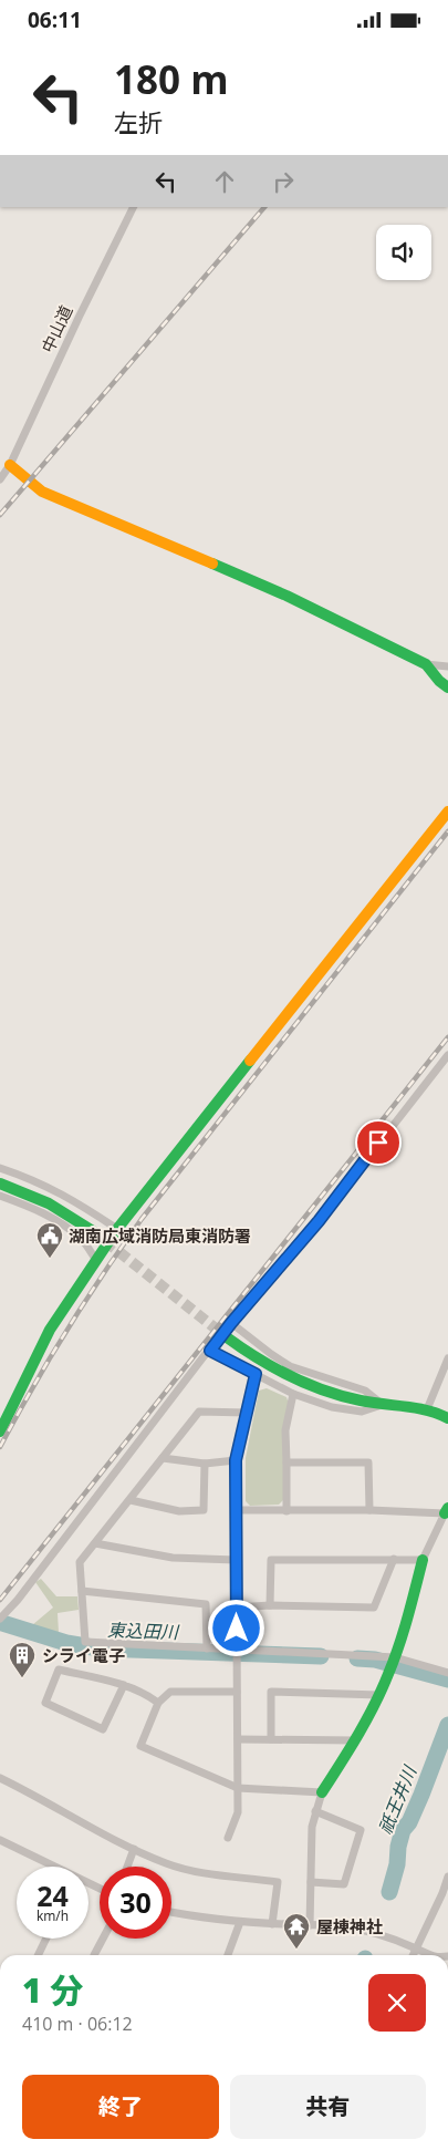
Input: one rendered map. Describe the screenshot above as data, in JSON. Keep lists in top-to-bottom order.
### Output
{
  "streets": {
    "street": ["中山道"]
  },
  "water": ["東込田川", "祇王井川"],
  "places": {
    "public building": ["湖南広域消防局東消防署"],
    "building": ["シライ電子"],
    "temple": ["屋棟神社"]
  },
  "page": {
    "status": "06:11",
    "turn": ["180 m", "左折"],
    "speed": "24 km/h",
    "limit": "30",
    "heading": ["1 分", "410 m · 06:12"],
    "buttons": ["終了", "共有"]
  }
}
